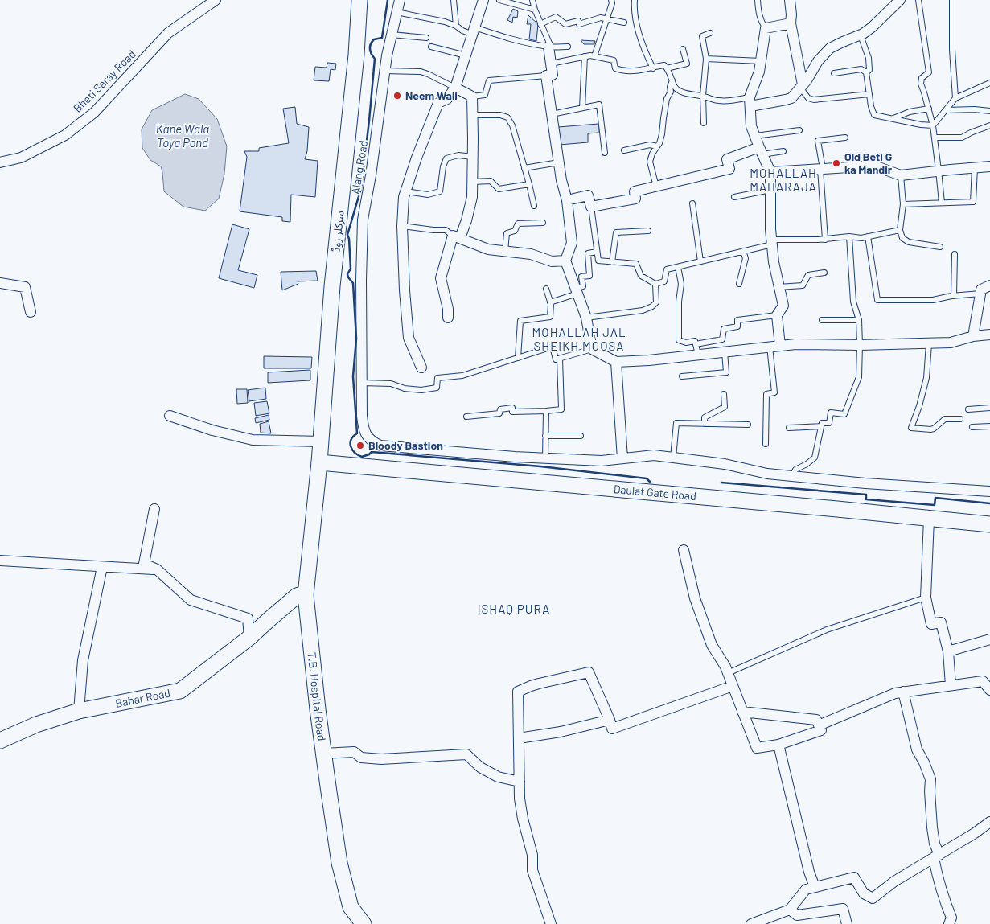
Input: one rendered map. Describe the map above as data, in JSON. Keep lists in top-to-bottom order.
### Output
{
  "streets": {
    "main road": [
      "سرکلر روڈ",
      "Daulat Gate Road",
      "T.B. Hospital Road",
      "Babar Road"
    ],
    "street": ["Bheti Saray Road", "Alang Road"]
  },
  "crossings": [
    ["سرکلر روڈ", "Daulat Gate Road"],
    ["سرکلر روڈ", "T.B. Hospital Road"],
    ["Daulat Gate Road", "T.B. Hospital Road"],
    ["T.B. Hospital Road", "Babar Road"]
  ],
  "districts": ["MOHALLAH MAHARAJA", "MOHALLAH JAL SHEIKH MOOSA", "ISHAQ PURA"],
  "water": ["Kane Wala Toya Pond"],
  "places": ["Neem Wali", "Old Beti G ka Mandir", "Bloody Bastion"]
}
